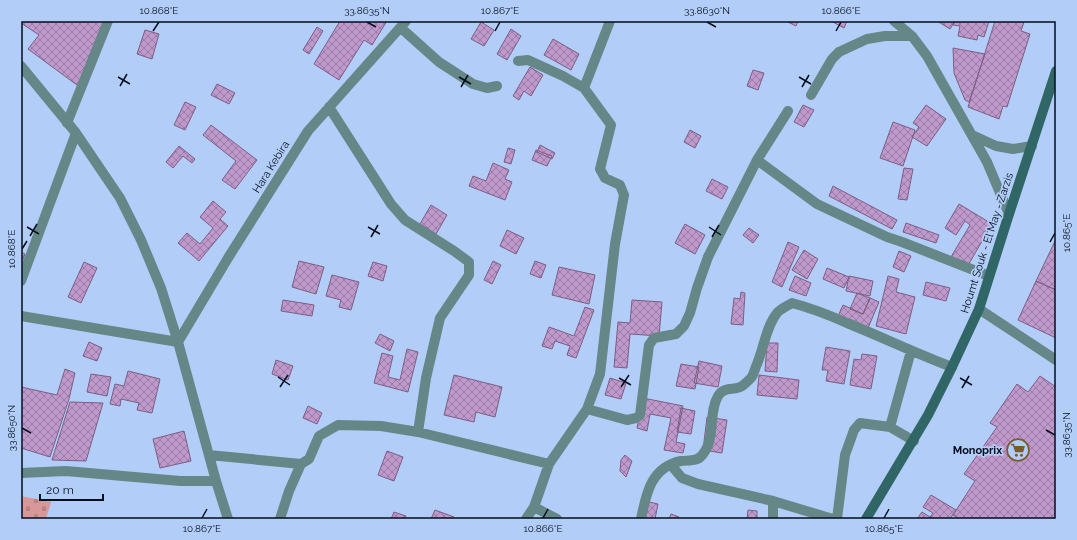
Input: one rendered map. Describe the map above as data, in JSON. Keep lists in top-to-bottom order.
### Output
{
  "streets": {
    "main road": ["Houmt Souk - El May - Zarzis"],
    "street": ["Hara Kebira"]
  },
  "places": {
    "supermarket": ["Monoprix"]
  },
  "scale_bar": "20 m",
  "coordinates": [
    "10.868°E",
    "33.8635°N",
    "10.867°E",
    "33.8630°N",
    "10.866°E",
    "10.865°E",
    "33.8650°N"
  ]
}
